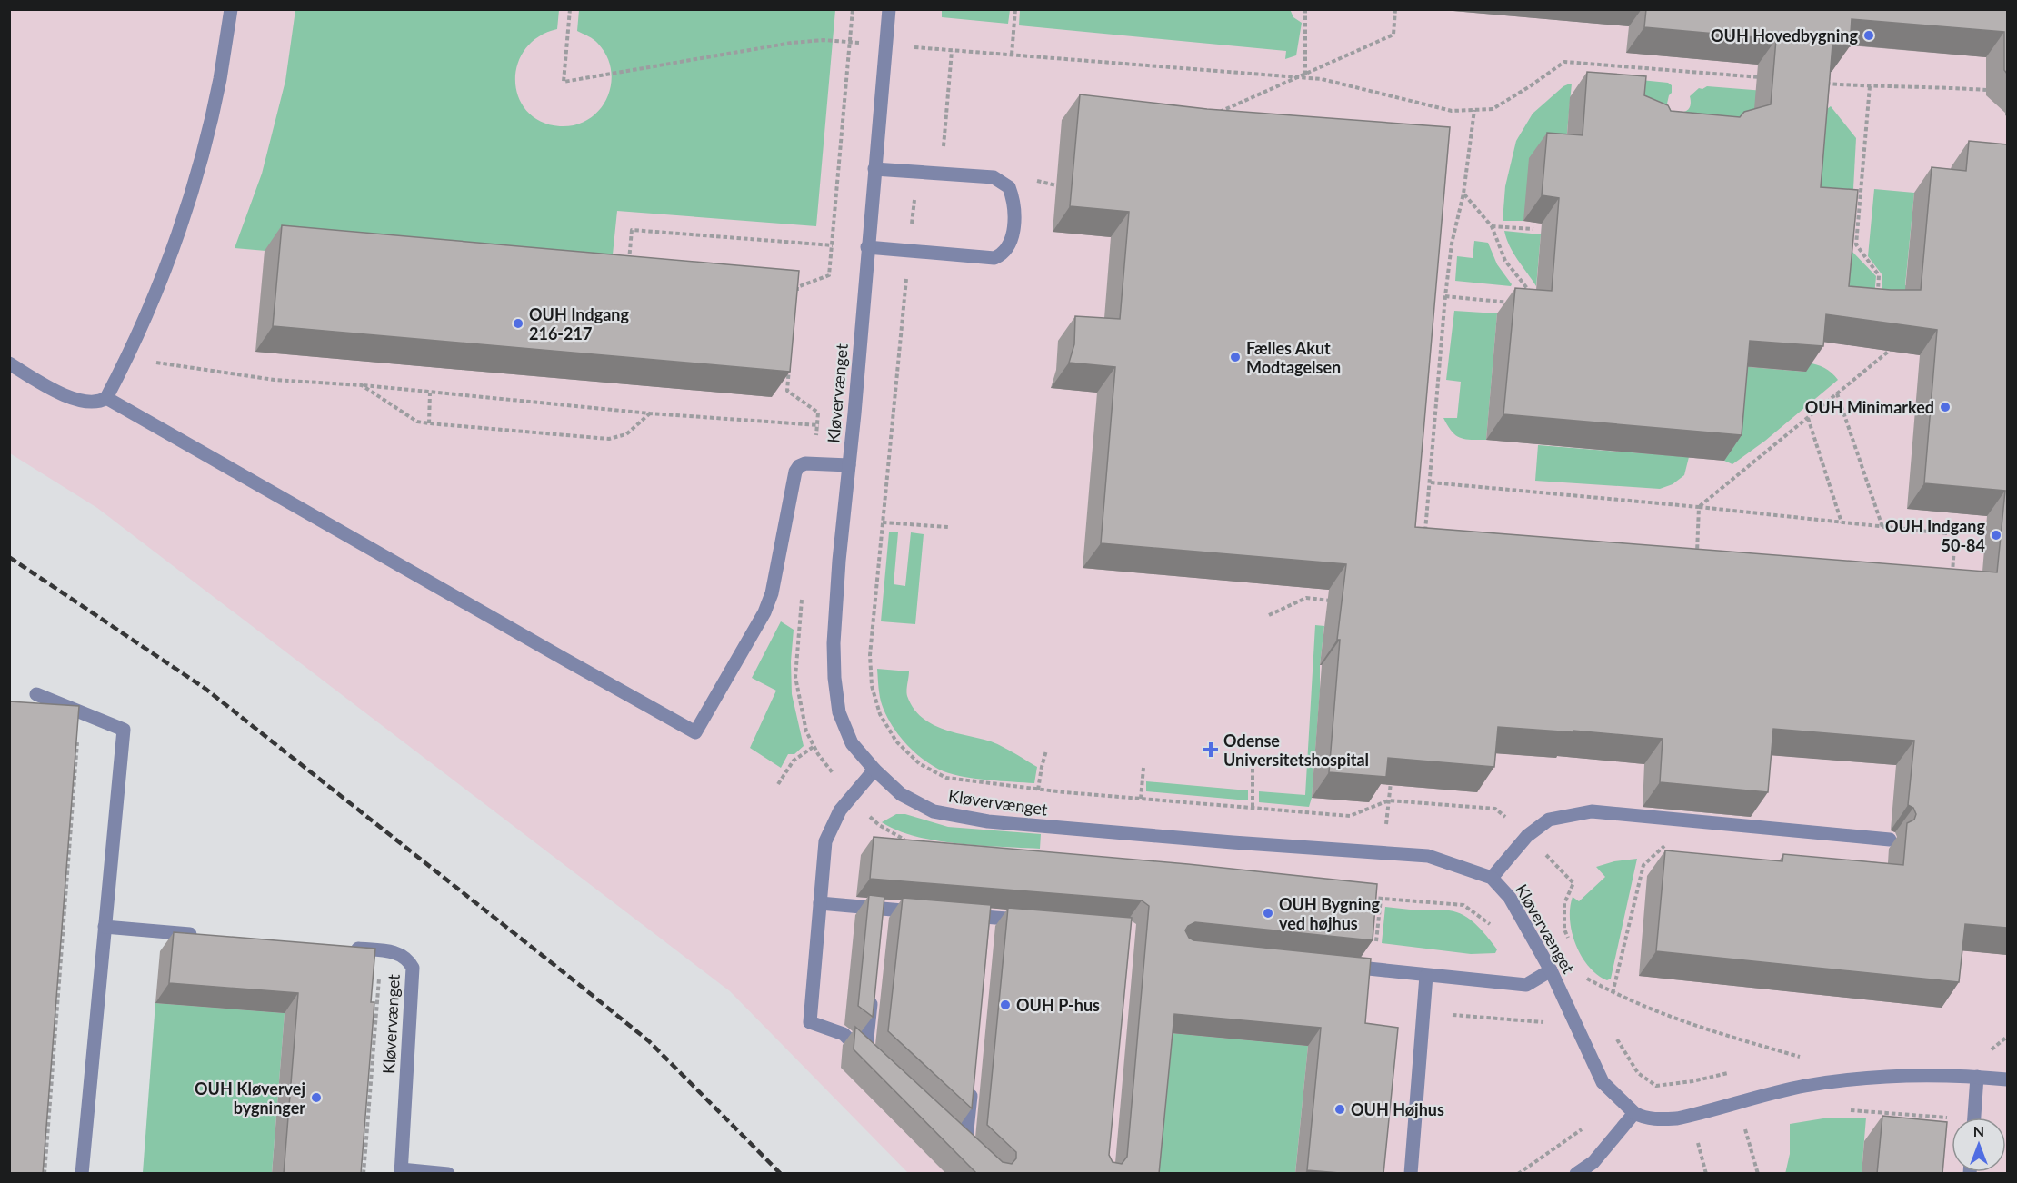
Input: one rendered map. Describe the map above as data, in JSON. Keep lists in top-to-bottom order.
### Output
{
  "streets": {
    "street": ["Kløvervænget"]
  },
  "places": {
    "other": [
      "OUH Hovedbygning",
      "OUH Indgang 216-217",
      "Fælles Akut Modtagelsen",
      "OUH Minimarked",
      "OUH Indgang 50-84",
      "OUH Bygning ved højhus",
      "OUH P-hus",
      "OUH Kløvervej bygninger",
      "OUH Højhus"
    ],
    "health": ["Odense Universitetshospital"]
  },
  "north": "top"
}
